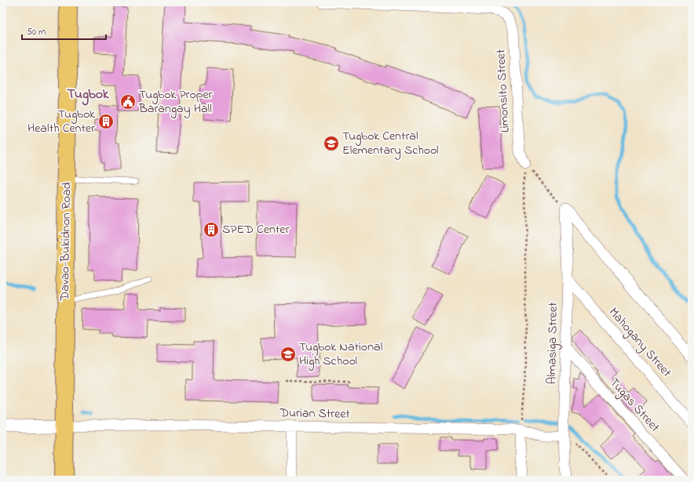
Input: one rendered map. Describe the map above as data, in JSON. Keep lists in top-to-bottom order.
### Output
{
  "streets": {
    "highway": ["Davao-Bukidnon Road"],
    "street": [
      "Limonsito Street",
      "Mahogany Street",
      "Almasiga Street",
      "Tugas Street",
      "Durian Street"
    ]
  },
  "crossings": [
    ["Davao-Bukidnon Road", "Durian Street"],
    ["Mahogany Street", "Almasiga Street"],
    ["Almasiga Street", "Tugas Street"],
    ["Almasiga Street", "Durian Street"]
  ],
  "districts": ["Tugbok"],
  "places": {
    "public building": ["Tugbok Proper Barangay Hall"],
    "building": ["Tugbok Health Center", "SPED Center"],
    "school or university": ["Tugbok Central Elementary School", "Tugbok National High School"]
  },
  "scale_bar": "50 m"
}
